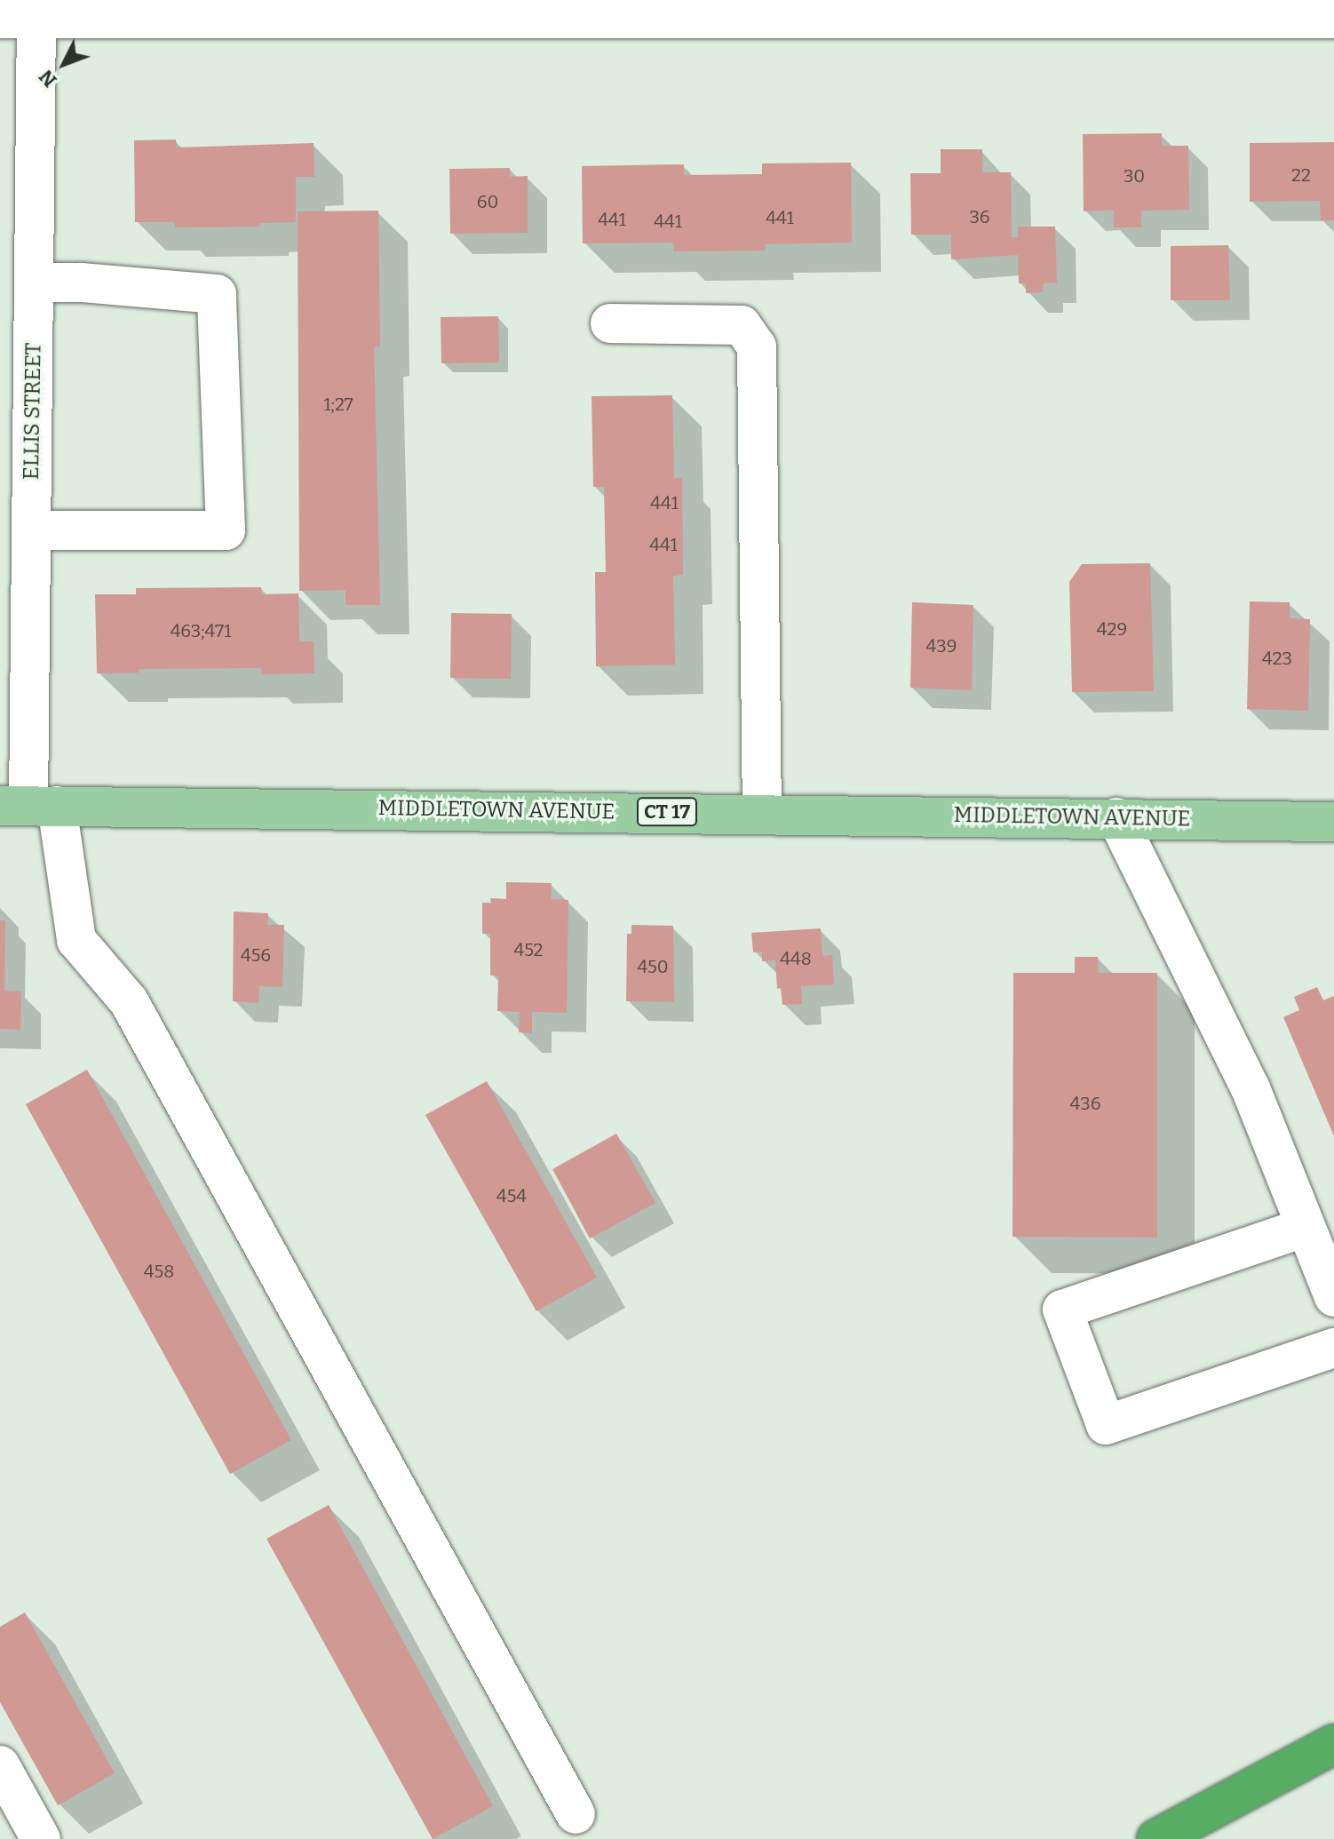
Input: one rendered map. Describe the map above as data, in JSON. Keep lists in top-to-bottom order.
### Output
{
  "streets": {
    "main road": ["MIDDLETOWN AVENUE", "CT 17"],
    "street": ["ELLIS STREET"]
  },
  "crossings": [
    ["ELLIS STREET", "MIDDLETOWN AVENUE"]
  ],
  "house_numbers": [
    "22",
    "30",
    "60",
    "36",
    "441",
    "441",
    "441",
    "1;27",
    "441",
    "441",
    "429",
    "463;471",
    "439",
    "423",
    "452",
    "456",
    "448",
    "450",
    "436",
    "454",
    "458"
  ],
  "north": "bottom left"
}
